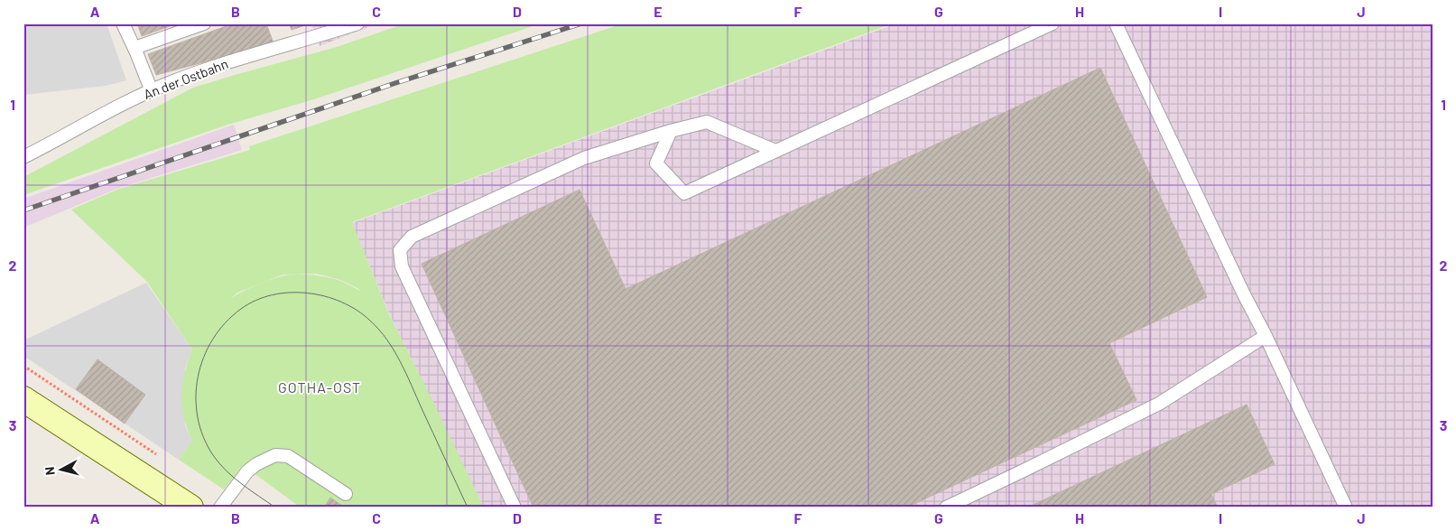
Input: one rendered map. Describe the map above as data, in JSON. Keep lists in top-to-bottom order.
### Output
{
  "streets": {
    "lane": ["An der Ostbahn"]
  },
  "districts": ["GOTHA-OST"],
  "north": "left",
  "grid": {
    "columns": [
      "A",
      "B",
      "C",
      "D",
      "E",
      "F",
      "G",
      "H",
      "I",
      "J"
    ],
    "rows": ["1", "2", "3"]
  }
}
